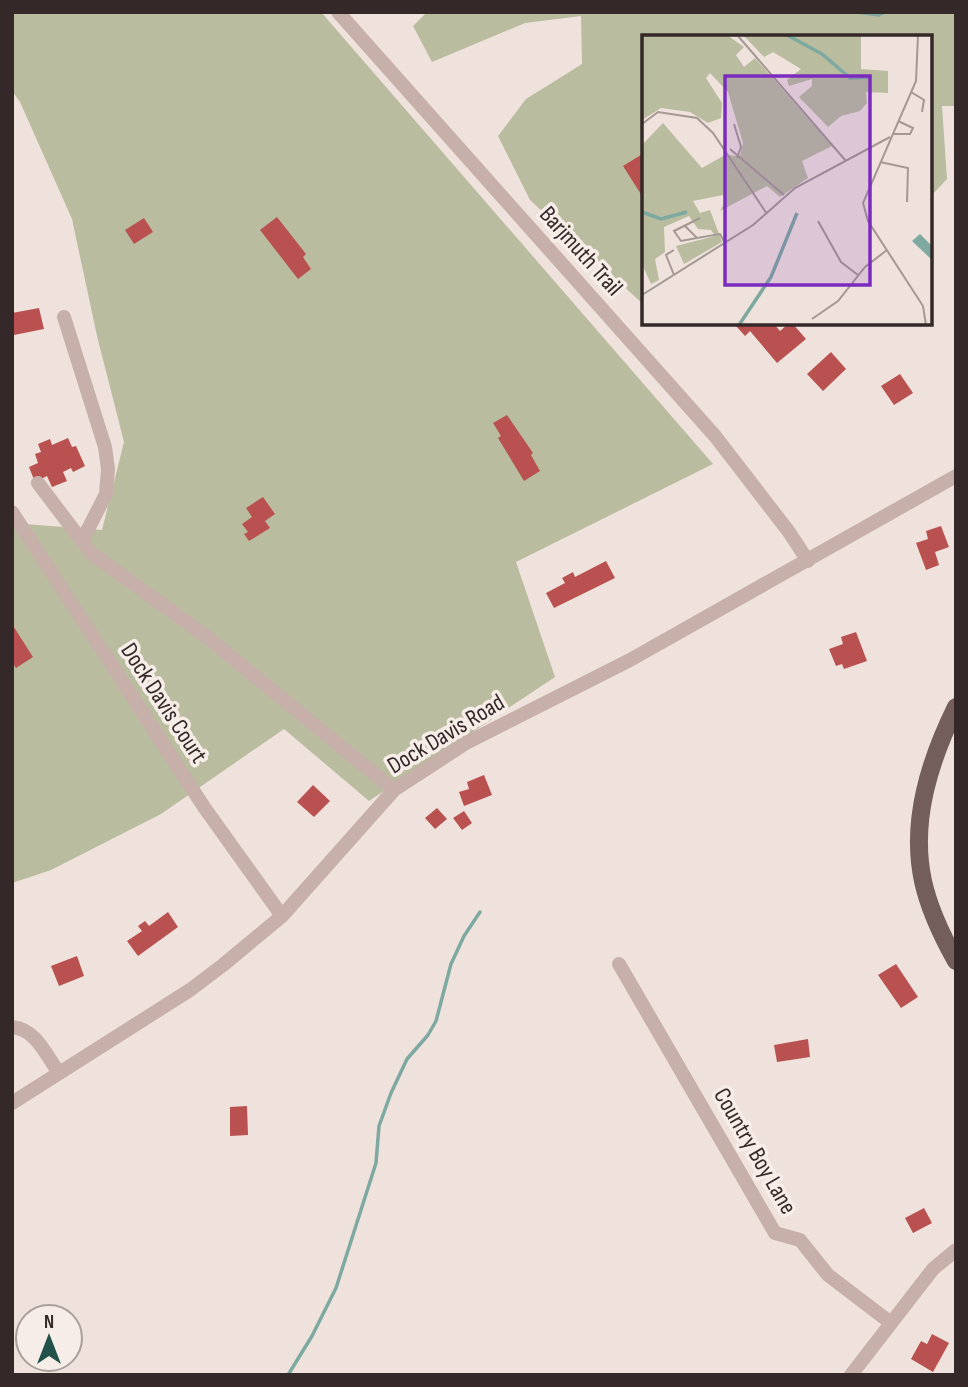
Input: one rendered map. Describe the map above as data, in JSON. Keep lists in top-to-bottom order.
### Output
{
  "streets": {
    "street": [
      "Barjmuth Trail",
      "Dock Davis Court",
      "Dock Davis Road",
      "Country Boy Lane"
    ]
  },
  "crossings": [
    ["Barjmuth Trail", "Dock Davis Road"],
    ["Dock Davis Court", "Dock Davis Road"]
  ],
  "north": "top"
}
